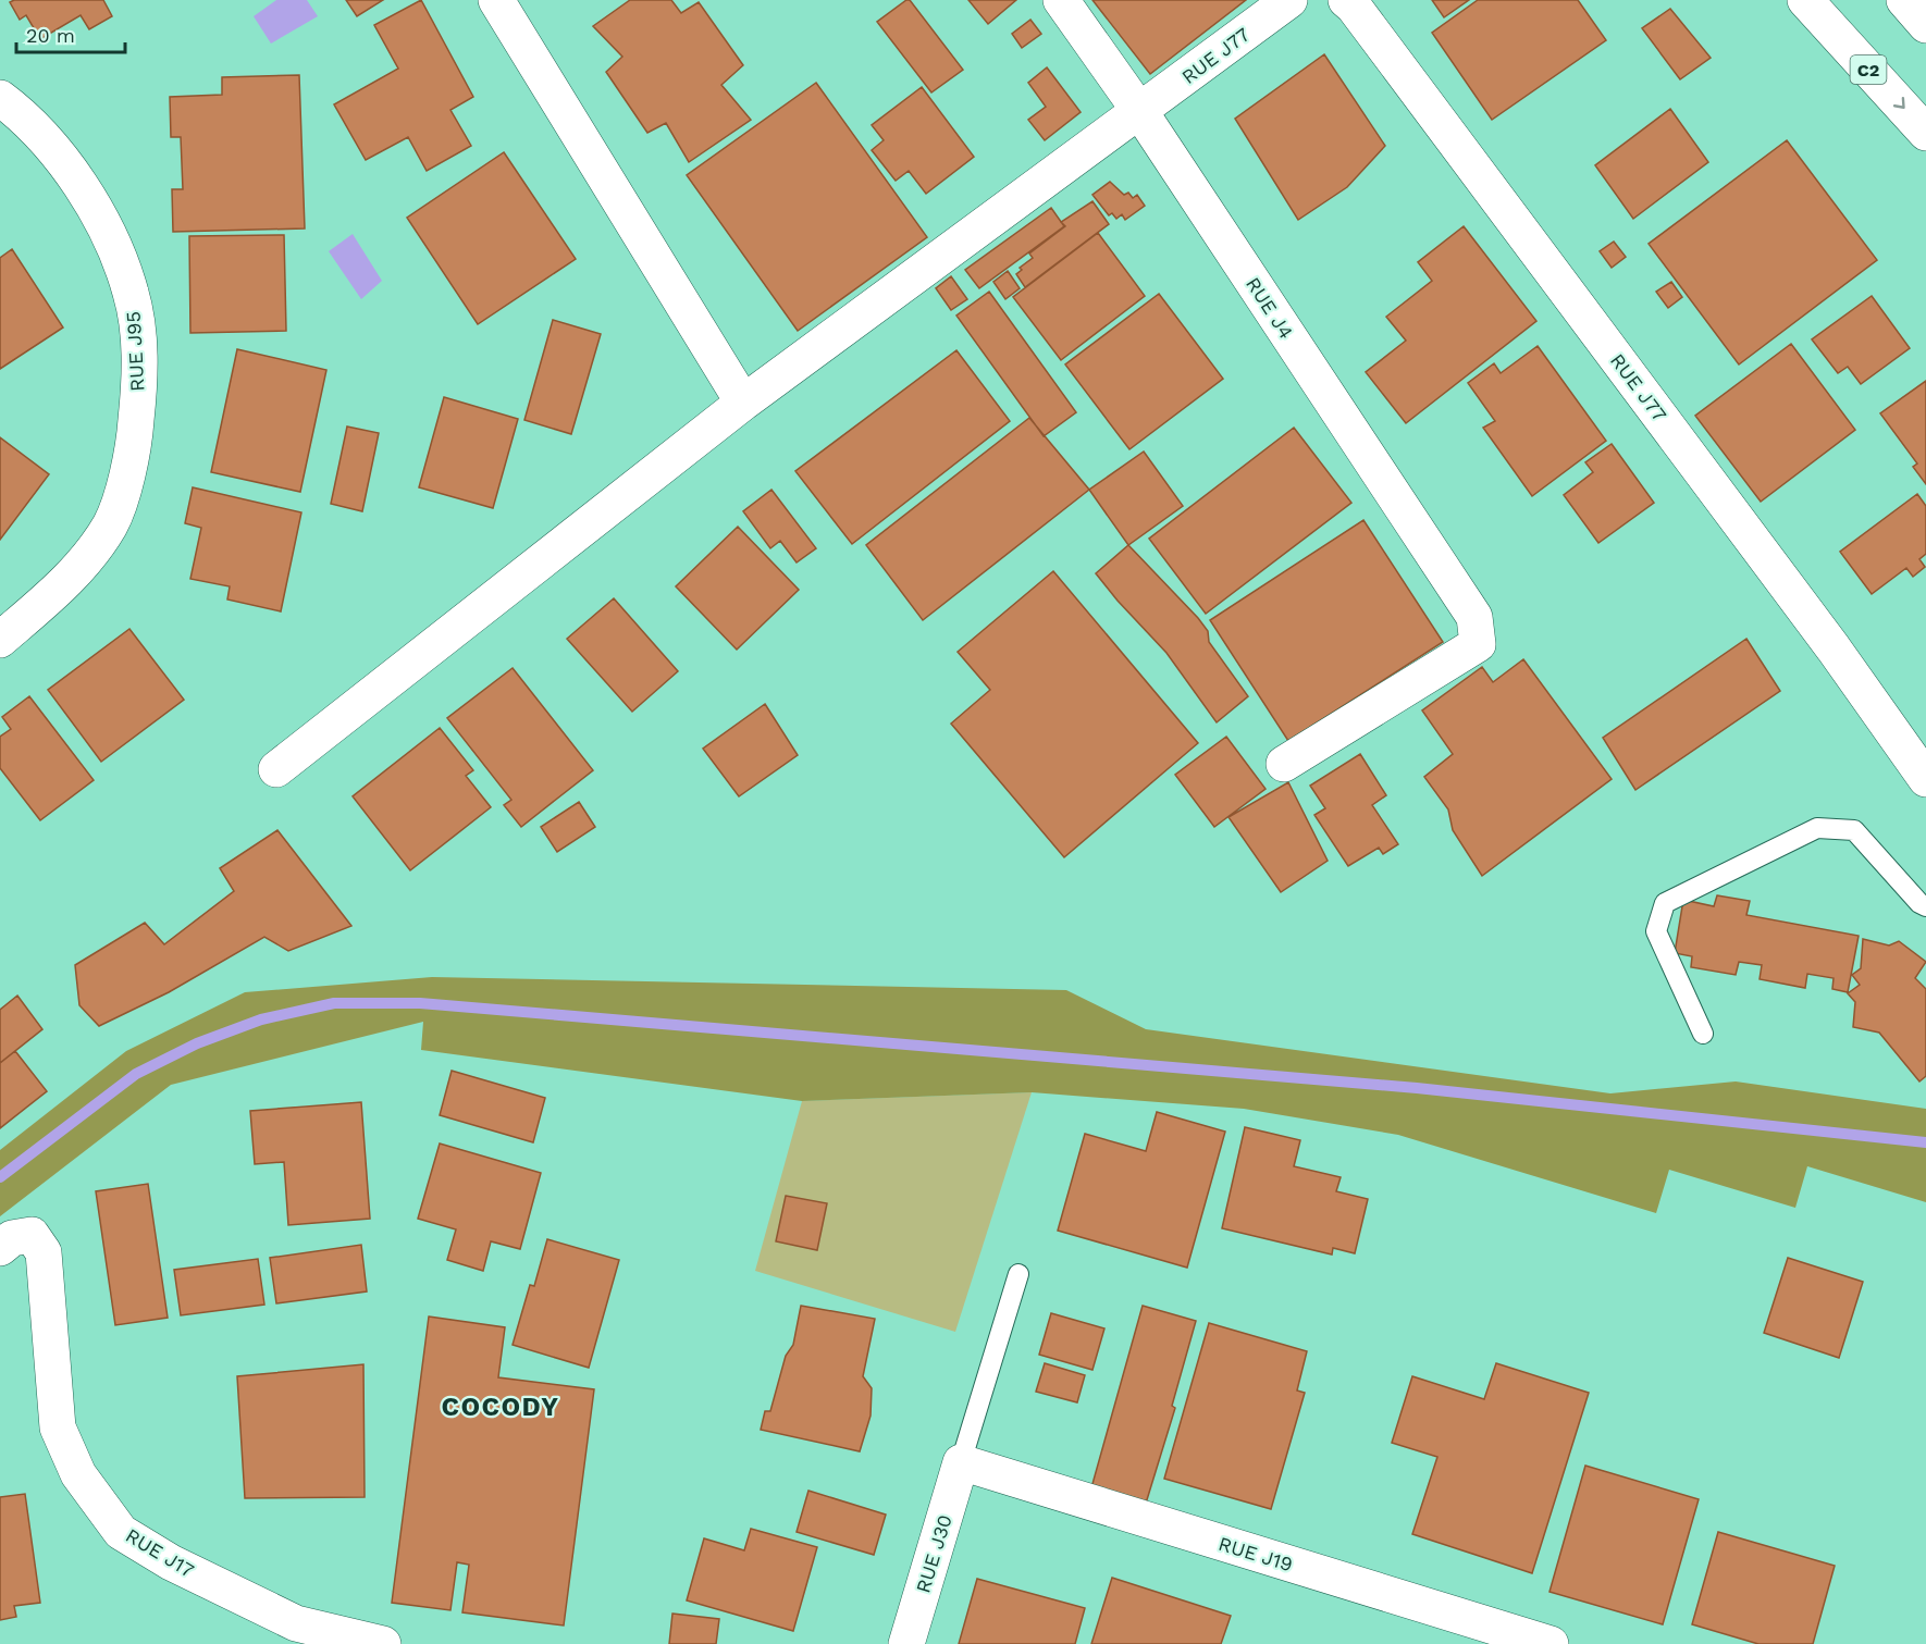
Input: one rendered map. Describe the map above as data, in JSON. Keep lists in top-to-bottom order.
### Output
{
  "streets": {
    "main road": [
      "RUE J77",
      "C2",
      "RUE J4",
      "RUE J95",
      "RUE J17",
      "RUE J30",
      "RUE J19"
    ]
  },
  "crossings": [
    ["RUE J77", "RUE J4"],
    ["RUE J30", "RUE J19"]
  ],
  "districts": ["COCODY"],
  "scale_bar": "20 m"
}
